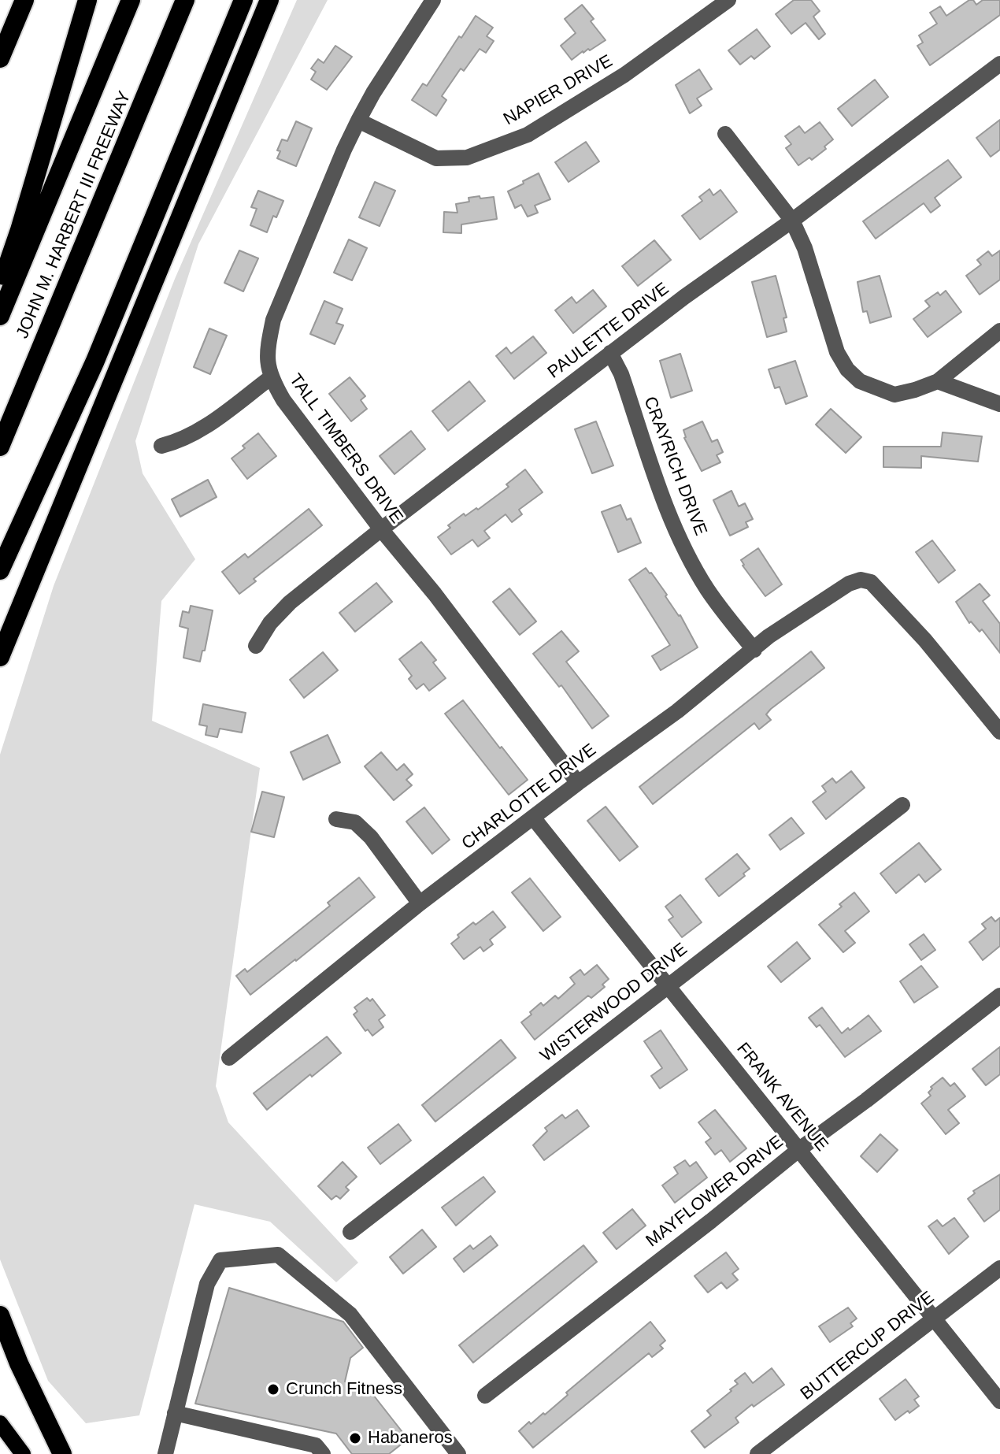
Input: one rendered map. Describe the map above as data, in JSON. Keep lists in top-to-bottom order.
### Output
{
  "streets": {
    "highway": ["JOHN M. HARBERT III FREEWAY"],
    "street": [
      "NAPIER DRIVE",
      "PAULETTE DRIVE",
      "TALL TIMBERS DRIVE",
      "CRAYRICH DRIVE",
      "CHARLOTTE DRIVE",
      "WISTERWOOD DRIVE",
      "FRANK AVENUE",
      "MAYFLOWER DRIVE",
      "BUTTERCUP DRIVE"
    ]
  },
  "crossings": [
    ["NAPIER DRIVE", "TALL TIMBERS DRIVE"],
    ["PAULETTE DRIVE", "TALL TIMBERS DRIVE"],
    ["PAULETTE DRIVE", "CRAYRICH DRIVE"],
    ["TALL TIMBERS DRIVE", "CHARLOTTE DRIVE"],
    ["CRAYRICH DRIVE", "CHARLOTTE DRIVE"],
    ["CHARLOTTE DRIVE", "FRANK AVENUE"],
    ["WISTERWOOD DRIVE", "FRANK AVENUE"],
    ["FRANK AVENUE", "MAYFLOWER DRIVE"],
    ["FRANK AVENUE", "BUTTERCUP DRIVE"]
  ],
  "places": ["Crunch Fitness", "Habaneros"]
}
